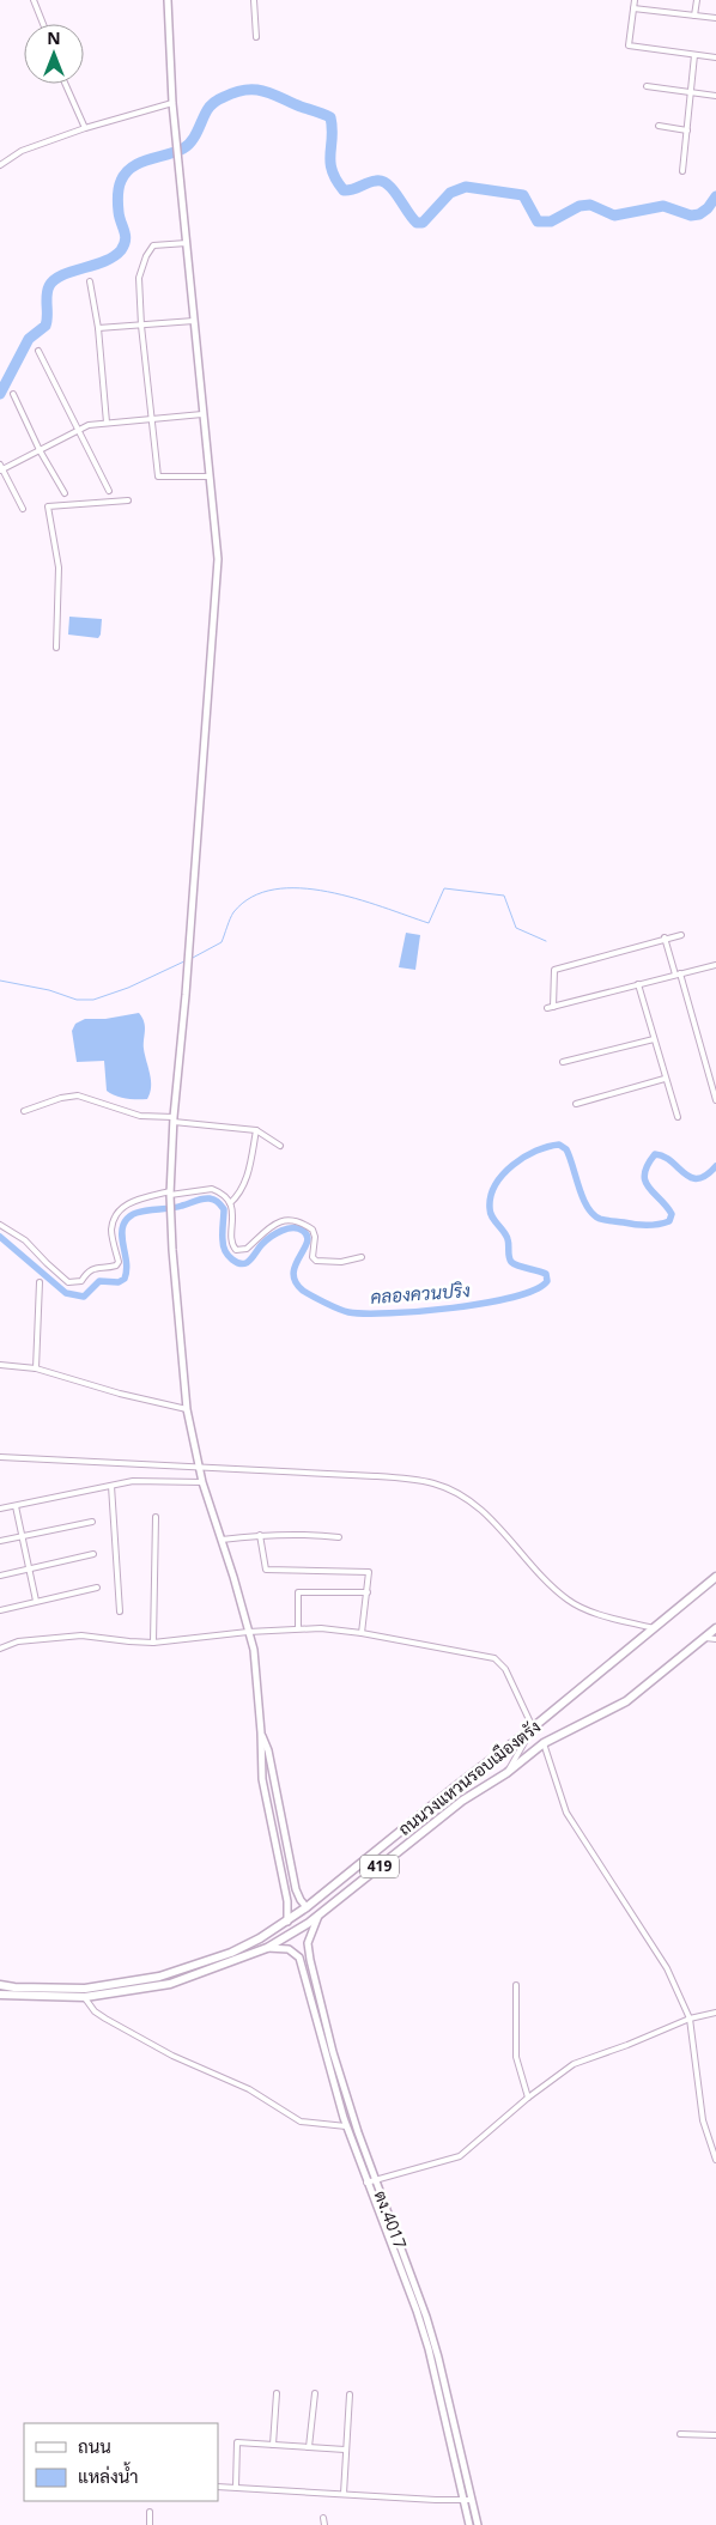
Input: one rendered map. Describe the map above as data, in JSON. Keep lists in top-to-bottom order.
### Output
{
  "streets": {
    "highway": ["ถนนวงแหวนรอบเมืองตรัง", "419"],
    "street": ["ตง.4017"]
  },
  "crossings": [
    ["ถนนวงแหวนรอบเมืองตรัง", "ตง.4017"]
  ],
  "water": ["คลองควนปริง"],
  "legend": ["ถนน", "แหล่งน้ำ"],
  "north": "top"
}
